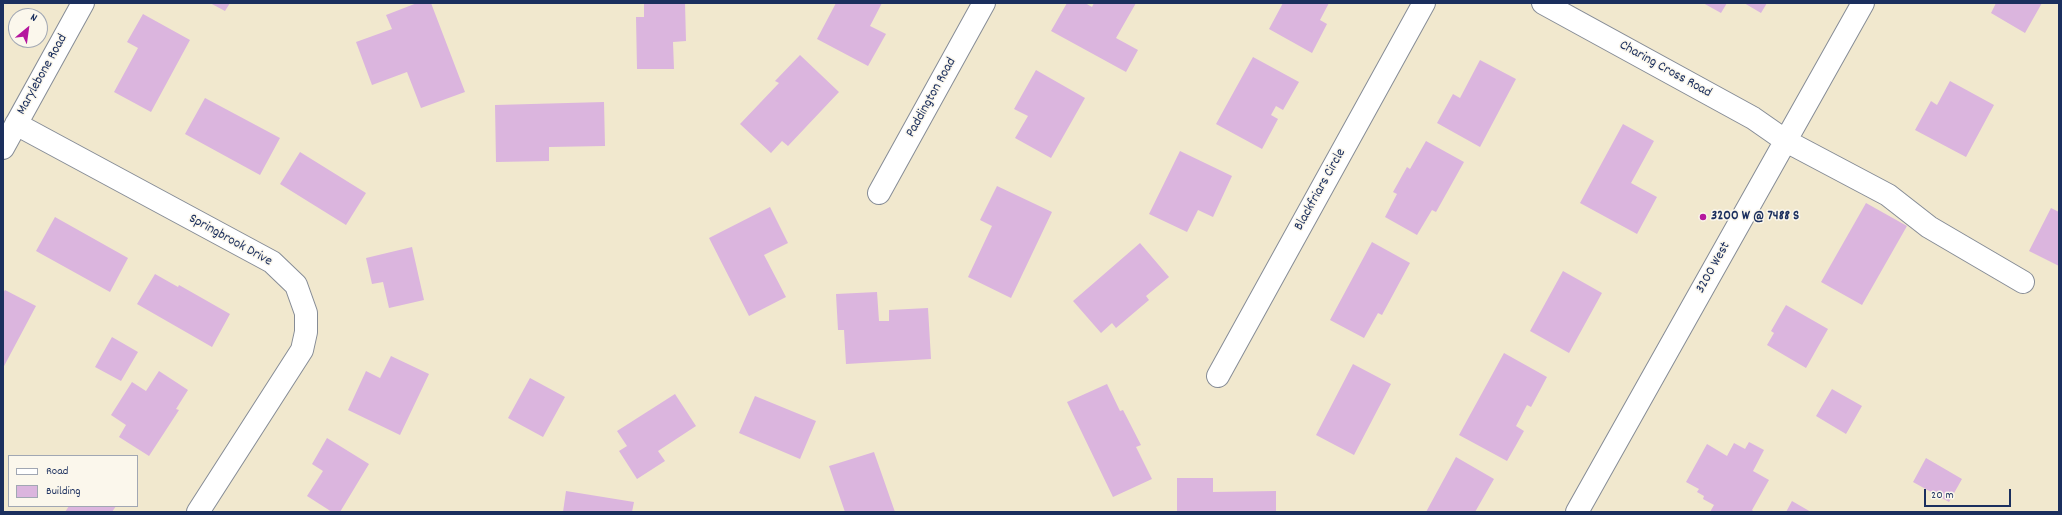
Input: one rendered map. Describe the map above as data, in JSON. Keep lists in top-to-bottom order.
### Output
{
  "streets": {
    "street": [
      "Charing Cross Road",
      "Marylebone Road",
      "Paddington Road",
      "Blackfriars Circle",
      "Springbrook Drive",
      "3200 West"
    ]
  },
  "crossings": [
    ["Charing Cross Road", "3200 West"],
    ["Marylebone Road", "Springbrook Drive"]
  ],
  "places": ["3200 W @ 7488 S"],
  "legend": ["Road", "Building"],
  "scale_bar": "20 m",
  "north": "top right"
}
